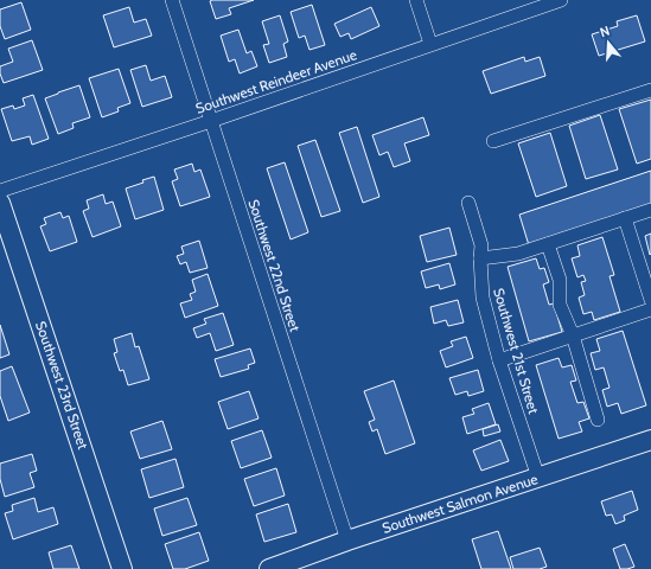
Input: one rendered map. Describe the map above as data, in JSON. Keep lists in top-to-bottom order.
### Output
{
  "streets": {
    "main road": ["Southwest 23rd Street", "Southwest Salmon Avenue"],
    "street": ["Southwest Reindeer Avenue", "Southwest 22nd Street", "Southwest 21st Street"]
  },
  "crossings": [
    ["Southwest Reindeer Avenue", "Southwest 22nd Street"],
    ["Southwest 22nd Street", "Southwest Salmon Avenue"],
    ["Southwest 21st Street", "Southwest Salmon Avenue"]
  ],
  "north": "top"
}
